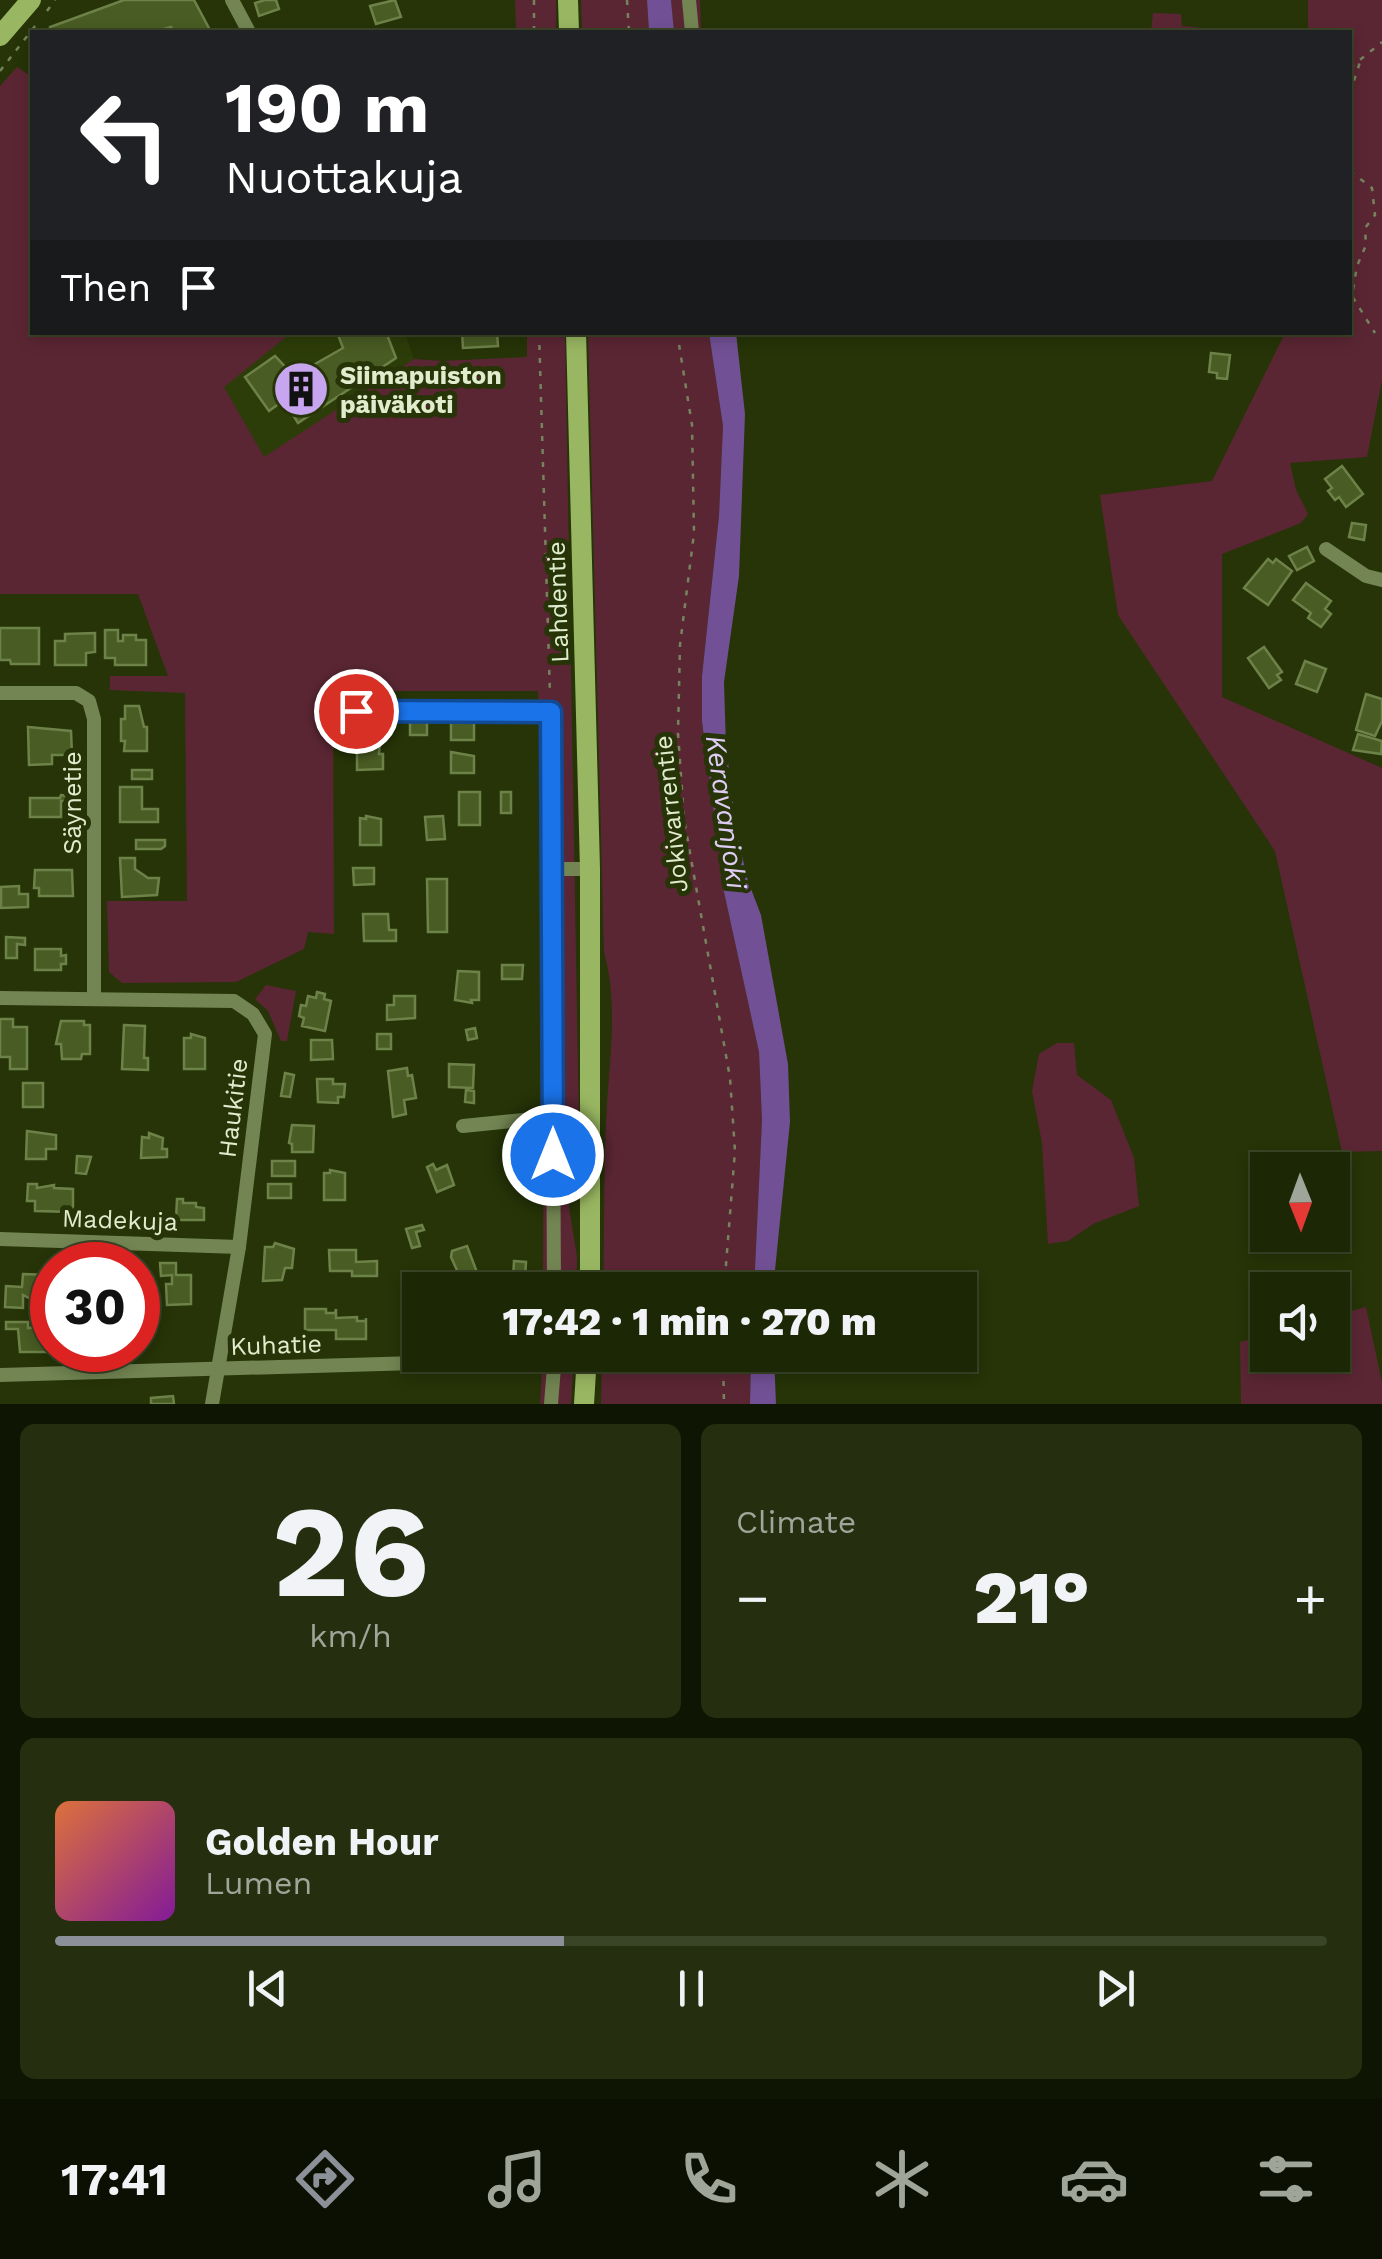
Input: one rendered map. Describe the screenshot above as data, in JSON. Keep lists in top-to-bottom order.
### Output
{
  "streets": {
    "main road": ["Lahdentie"],
    "street": [
      "Säynetie",
      "Haukitie",
      "Madekuja",
      "Kuhatie"
    ],
    "path": ["Jokivarrentie"]
  },
  "crossings": [
    ["Säynetie", "Haukitie"],
    ["Haukitie", "Madekuja"],
    ["Haukitie", "Kuhatie"]
  ],
  "water": ["Keravanjoki"],
  "places": {
    "building": ["Siimapuiston päiväkoti"]
  },
  "north": "bottom",
  "page": {
    "turn": ["190 m", "Nuottakuja"],
    "then": "Then",
    "limit": "30",
    "trip": "17:42 · 1 min · 270 m",
    "tile": [
      ["26", "km/h"],
      "Climate"
    ],
    "heat": ["−", "21°", "+"],
    "song": ["Golden Hour", "Lumen"],
    "tabs": "17:41"
  }
}
